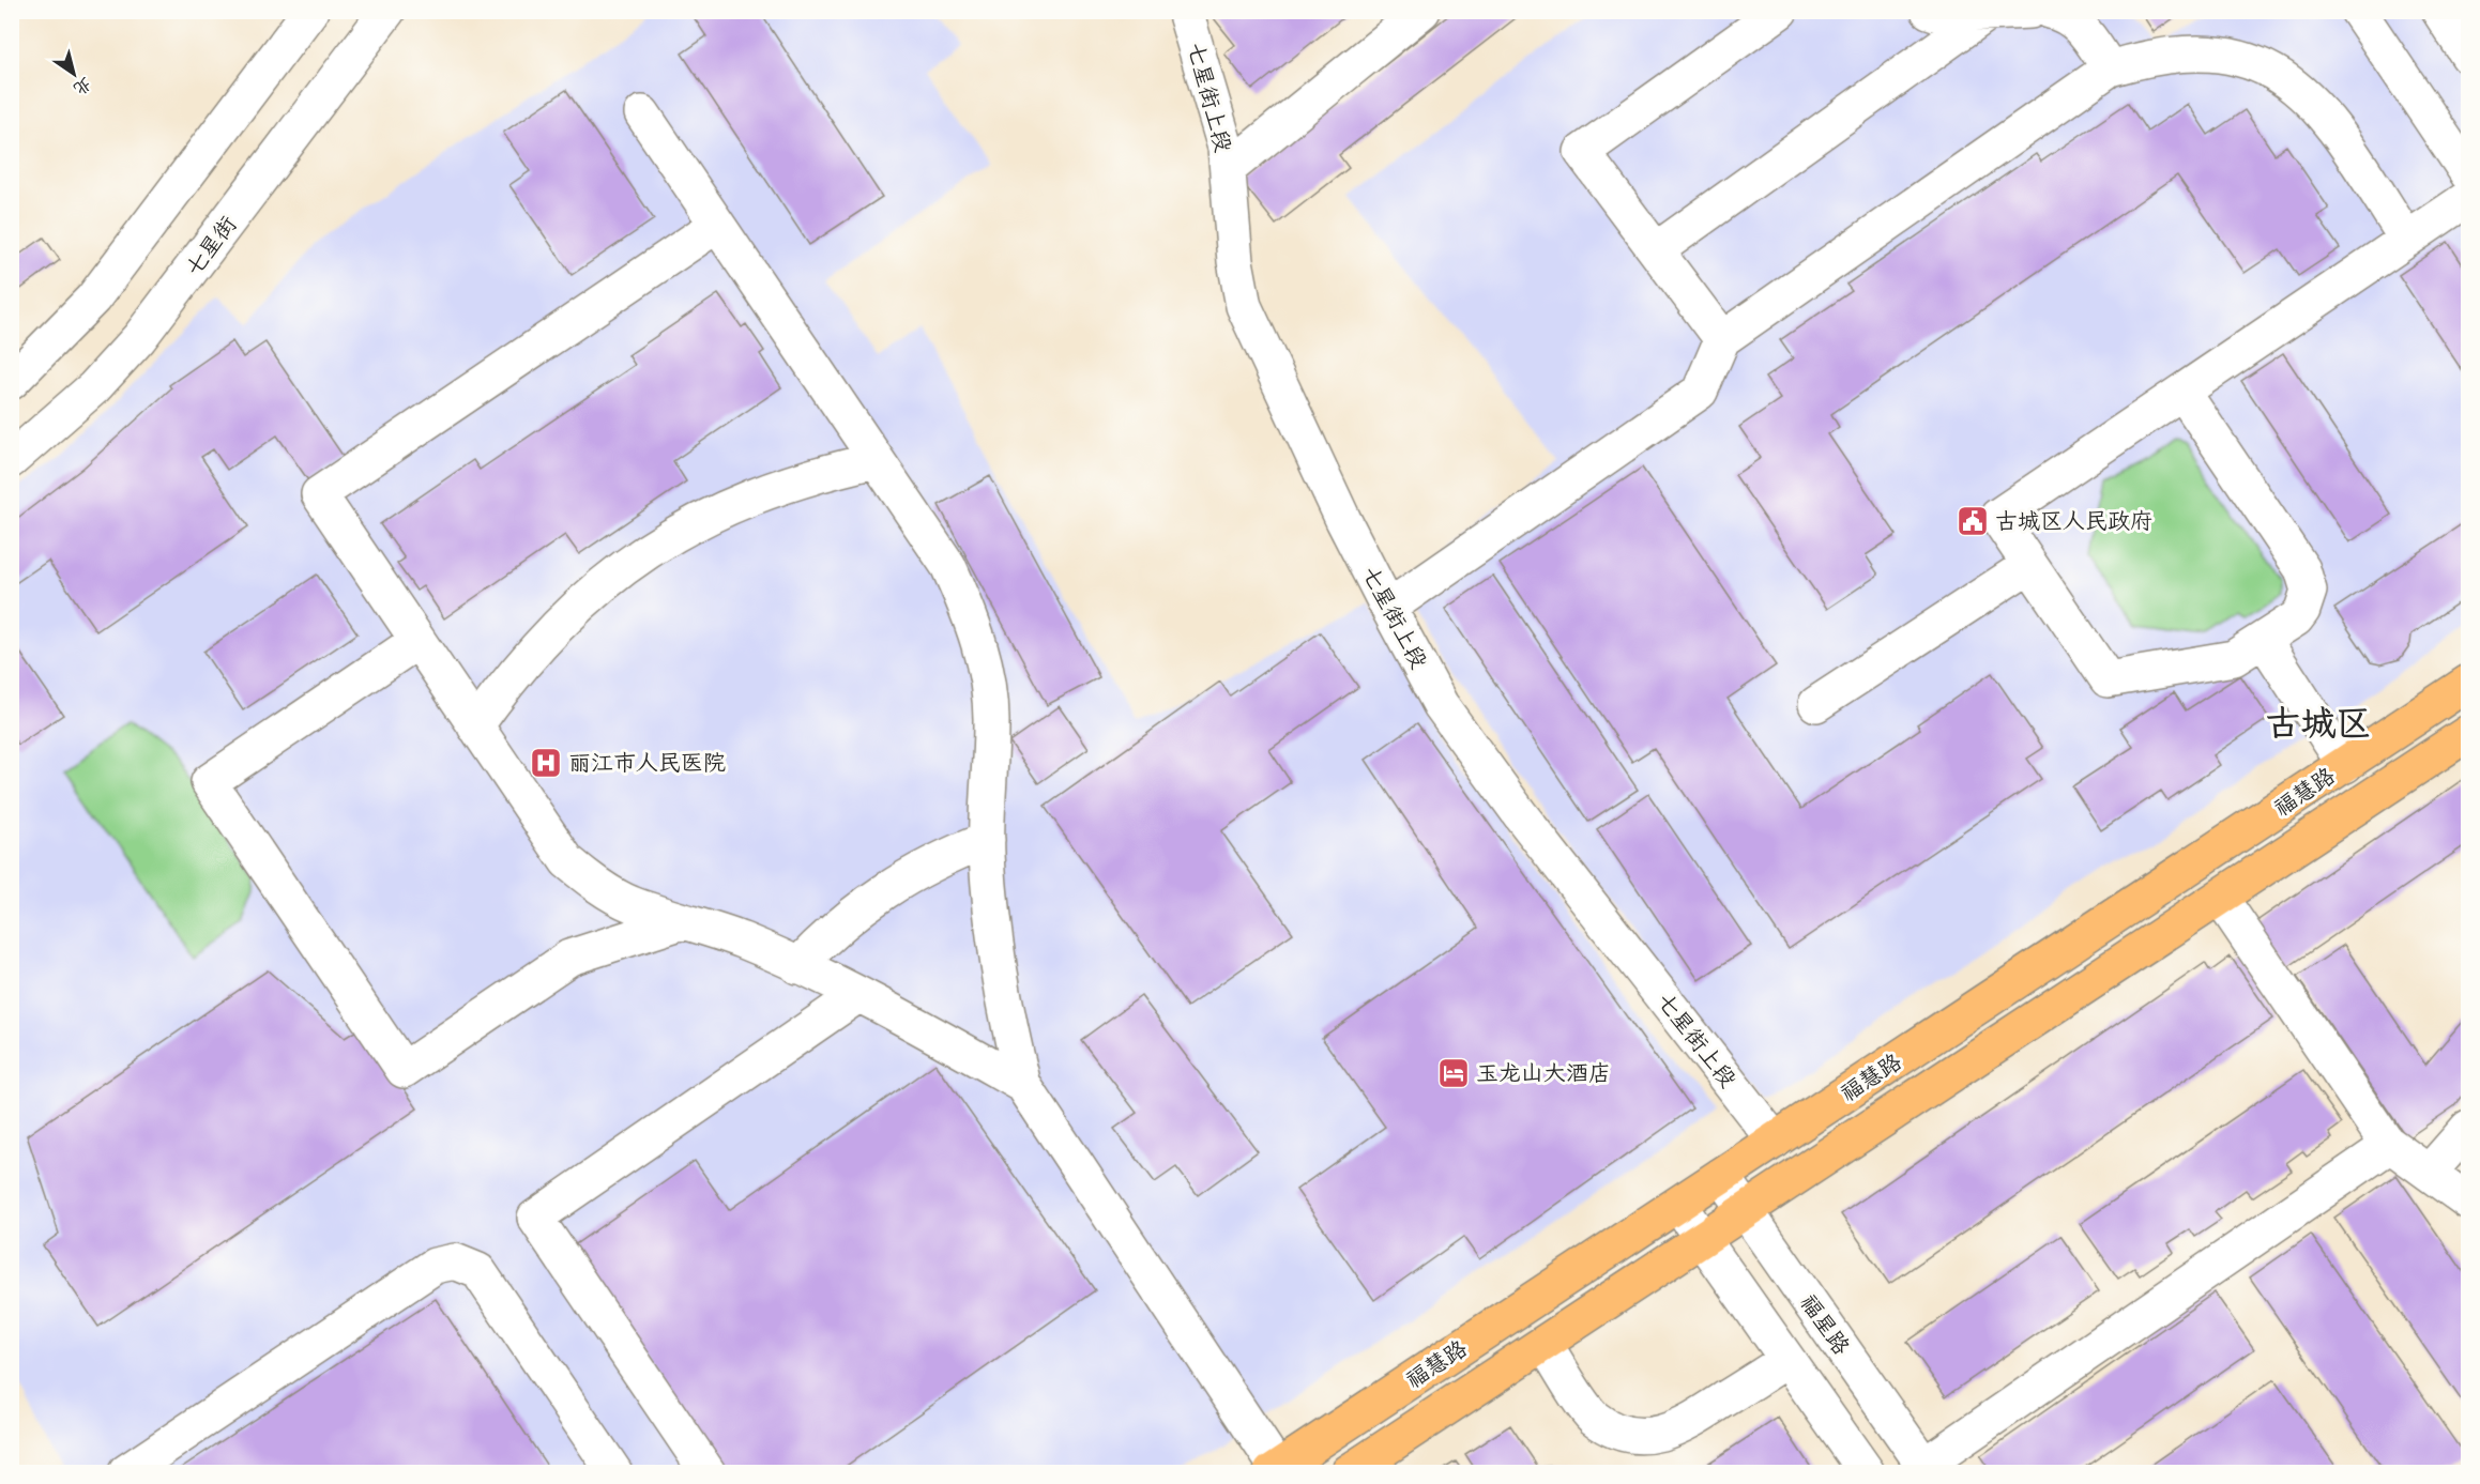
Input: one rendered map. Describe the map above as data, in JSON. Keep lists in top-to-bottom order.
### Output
{
  "streets": {
    "main road": ["福慧路"],
    "street": ["七星街上段", "七星街", "福星路"]
  },
  "crossings": [
    ["七星街上段", "福慧路"],
    ["福慧路", "福星路"]
  ],
  "districts": ["古城区"],
  "places": {
    "public building": ["古城区人民政府"],
    "hospital": ["丽江市人民医院"],
    "hotel": ["玉龙山大酒店"]
  },
  "north": "bottom right"
}
